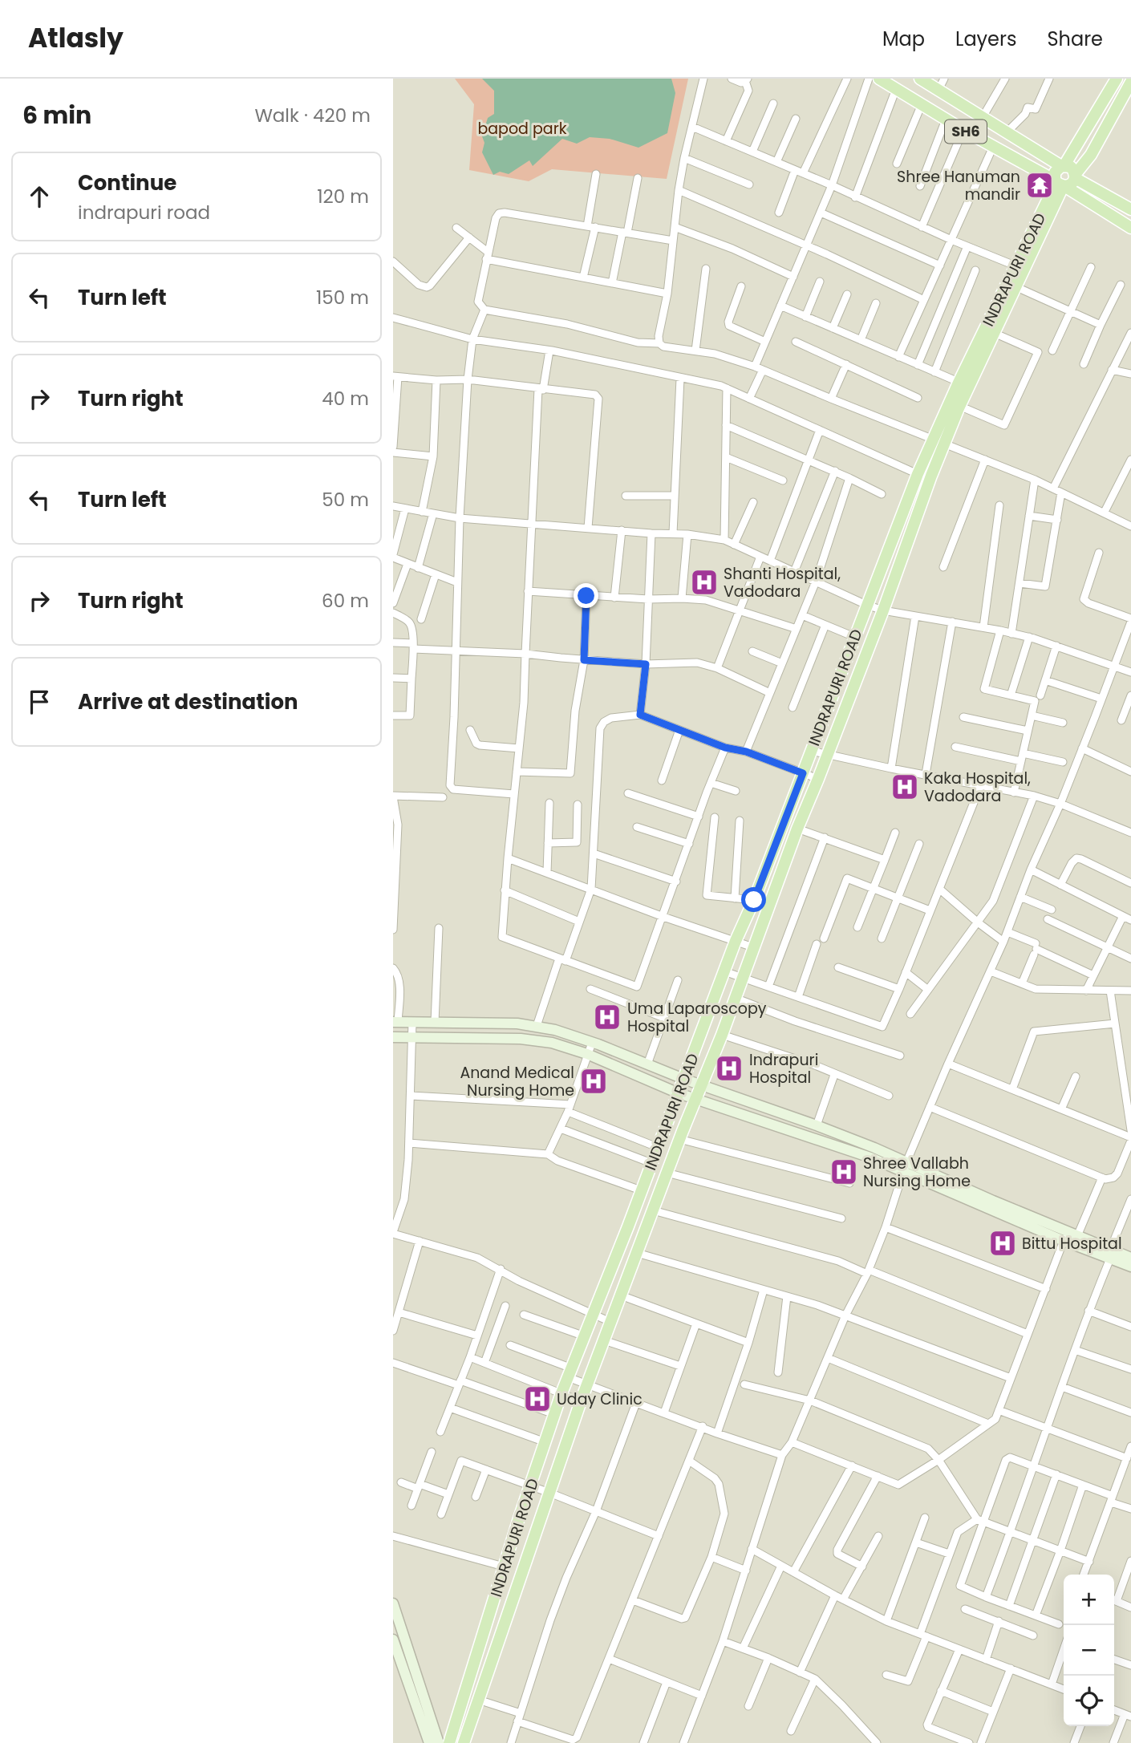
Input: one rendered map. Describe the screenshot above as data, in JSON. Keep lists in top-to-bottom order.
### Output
{
  "streets": {
    "main road": ["SH6", "INDRAPURI ROAD"]
  },
  "crossings": [
    ["SH6", "INDRAPURI ROAD"]
  ],
  "parks": ["bapod park"],
  "places": {
    "temple": ["Shree Hanuman mandir"],
    "hospital": [
      "Shanti Hospital, Vadodara",
      "Kaka Hospital, Vadodara",
      "Uma Laparoscopy Hospital",
      "Indrapuri Hospital",
      "Anand Medical Nursing Home",
      "Shree Vallabh Nursing Home",
      "Bittu Hospital",
      "Uday Clinic"
    ]
  },
  "page": {
    "header": "Atlasly",
    "nav": ["Map", "Layers", "Share"],
    "heading": ["6 min", "Walk · 420 m"],
    "list": [
      ["Continue", "indrapuri road", "120 m"],
      ["Turn left", "150 m"],
      ["Turn right", "40 m"],
      ["Turn left", "50 m"],
      ["Turn right", "60 m"],
      "Arrive at destination"
    ],
    "map_buttons": ["+", "−"]
  }
}
